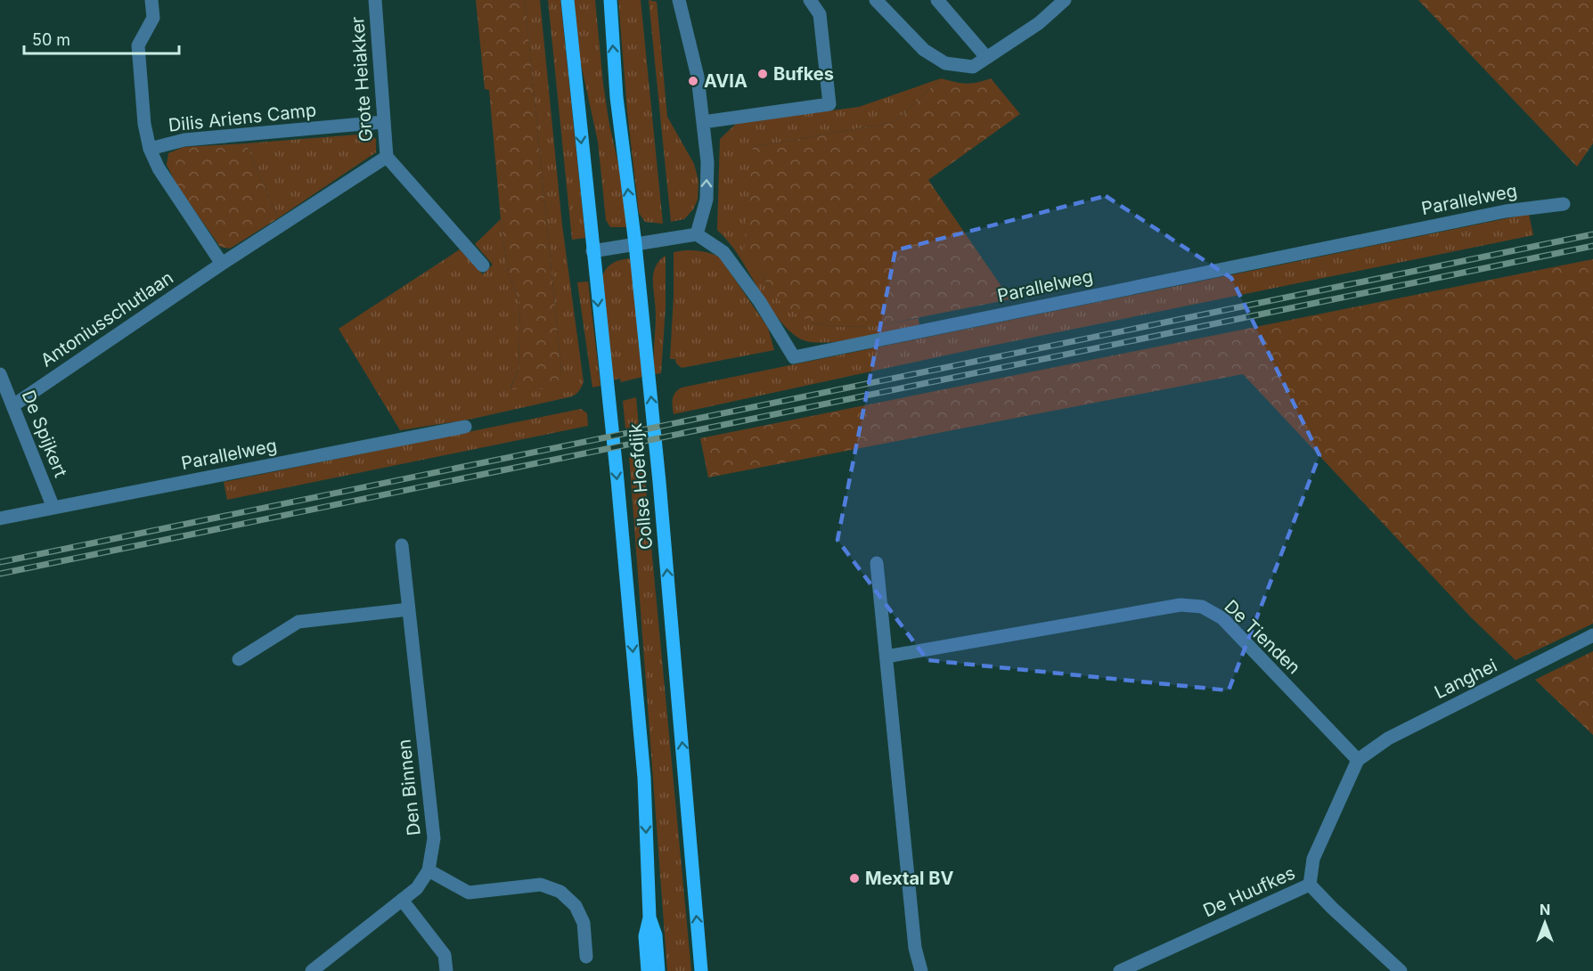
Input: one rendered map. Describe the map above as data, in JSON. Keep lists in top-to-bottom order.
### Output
{
  "streets": {
    "main road": ["Collse Hoefdijk"],
    "street": [
      "Grote Heiakker",
      "Dilis Ariens Camp",
      "Parallelweg",
      "Antoniusschutlaan",
      "De Spijkert",
      "De Tienden",
      "Langhei",
      "Den Binnen",
      "De Huufkes"
    ]
  },
  "crossings": [
    ["Grote Heiakker", "Dilis Ariens Camp"],
    ["Dilis Ariens Camp", "Antoniusschutlaan"],
    ["Parallelweg", "De Spijkert"],
    ["Antoniusschutlaan", "De Spijkert"],
    ["De Tienden", "Langhei"]
  ],
  "places": ["Bufkes", "AVIA", "Mextal BV"],
  "scale_bar": "50 m",
  "north": "top"
}
